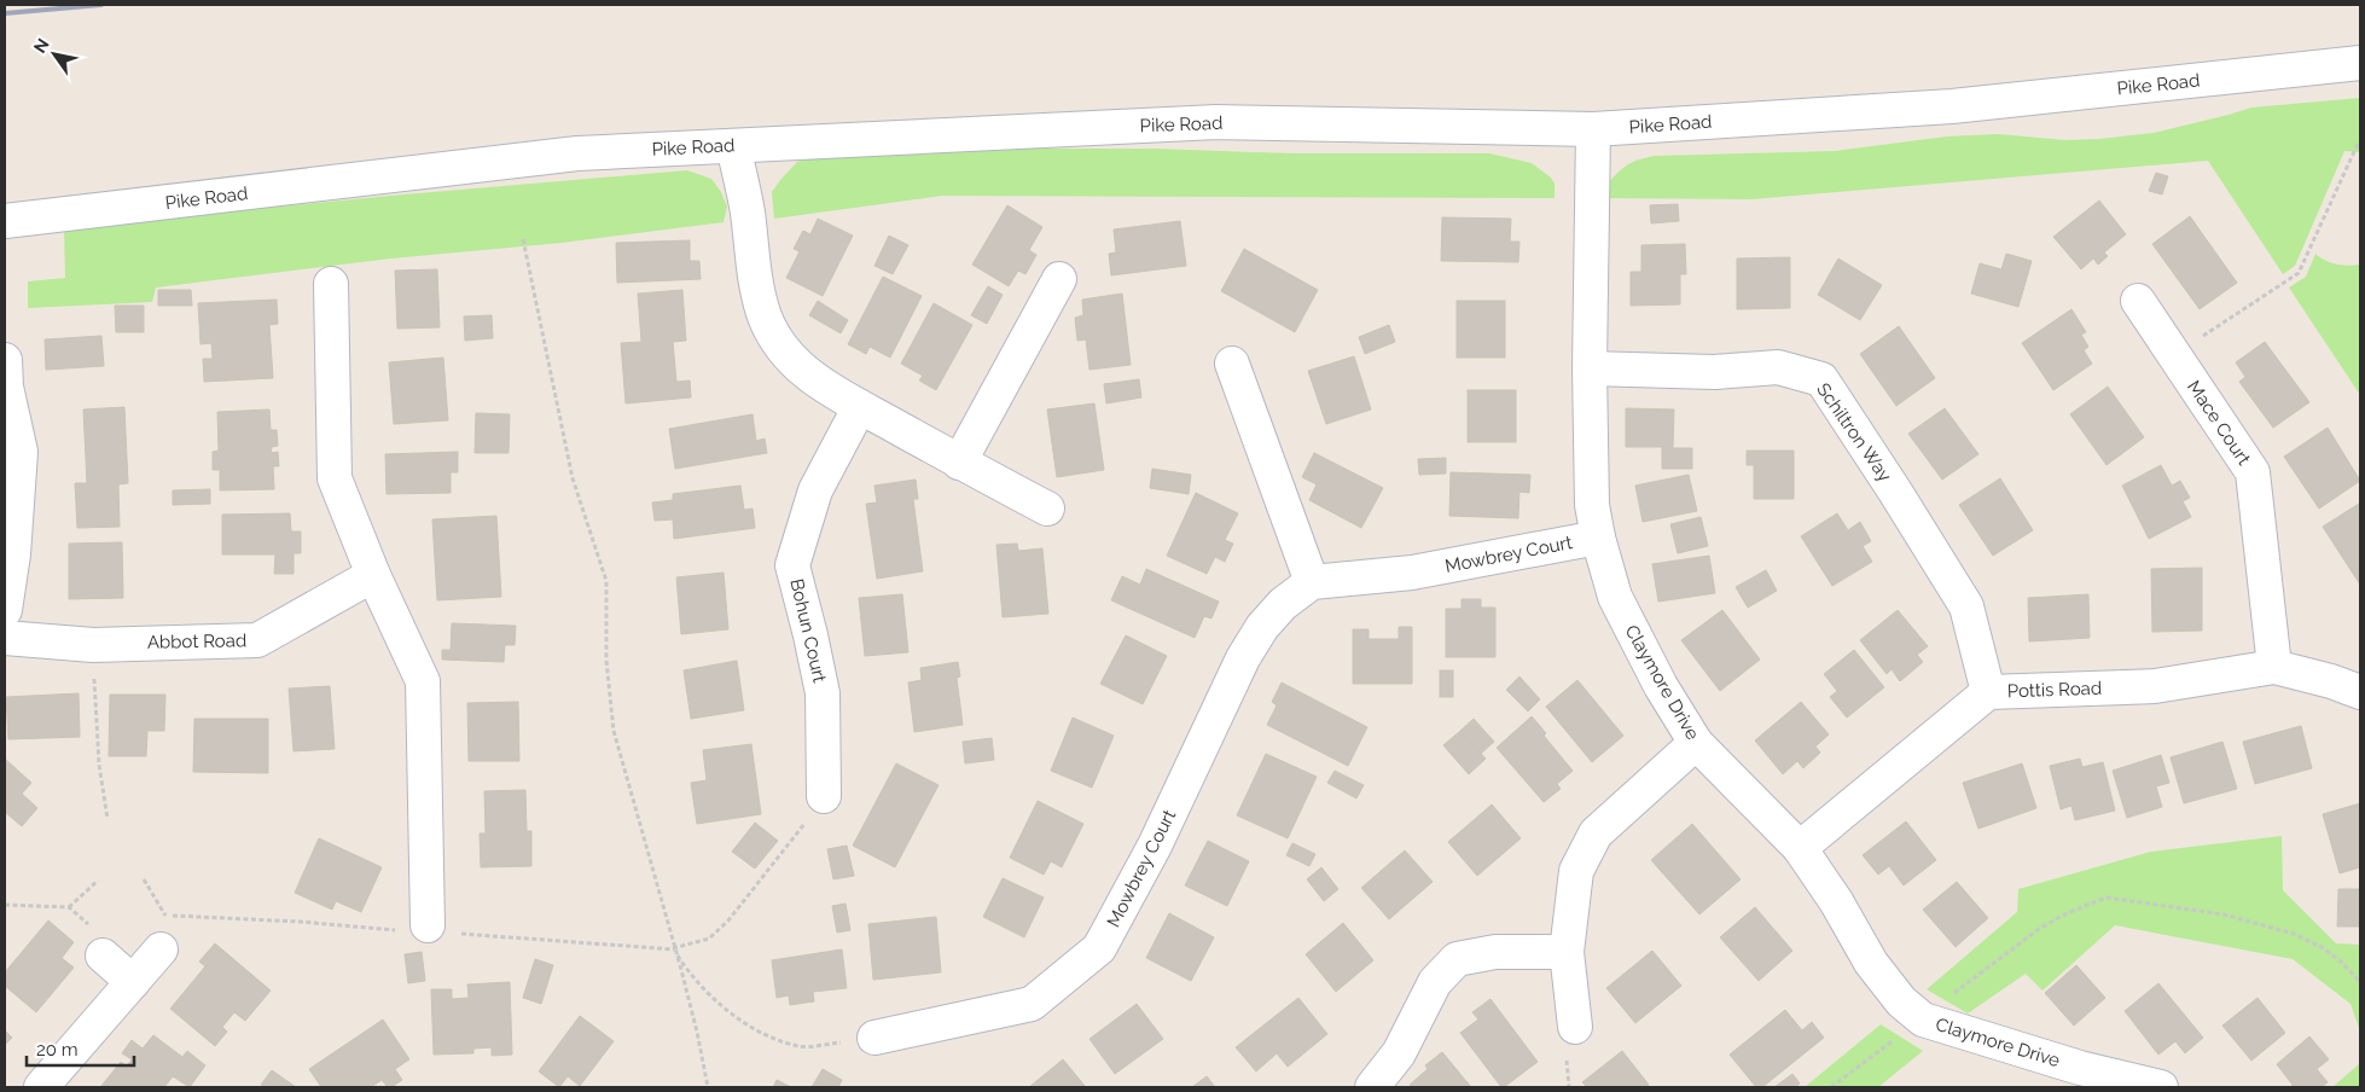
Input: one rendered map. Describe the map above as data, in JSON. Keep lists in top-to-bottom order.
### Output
{
  "streets": {
    "street": [
      "Pike Road",
      "Mace Court",
      "Schiltron Way",
      "Mowbrey Court",
      "Bohun Court",
      "Abbot Road",
      "Claymore Drive",
      "Pottis Road"
    ]
  },
  "crossings": [
    ["Pike Road", "Claymore Drive"],
    ["Mace Court", "Pottis Road"],
    ["Schiltron Way", "Claymore Drive"],
    ["Schiltron Way", "Pottis Road"],
    ["Mowbrey Court", "Claymore Drive"],
    ["Claymore Drive", "Pottis Road"]
  ],
  "scale_bar": "20 m",
  "north": "top left"
}
